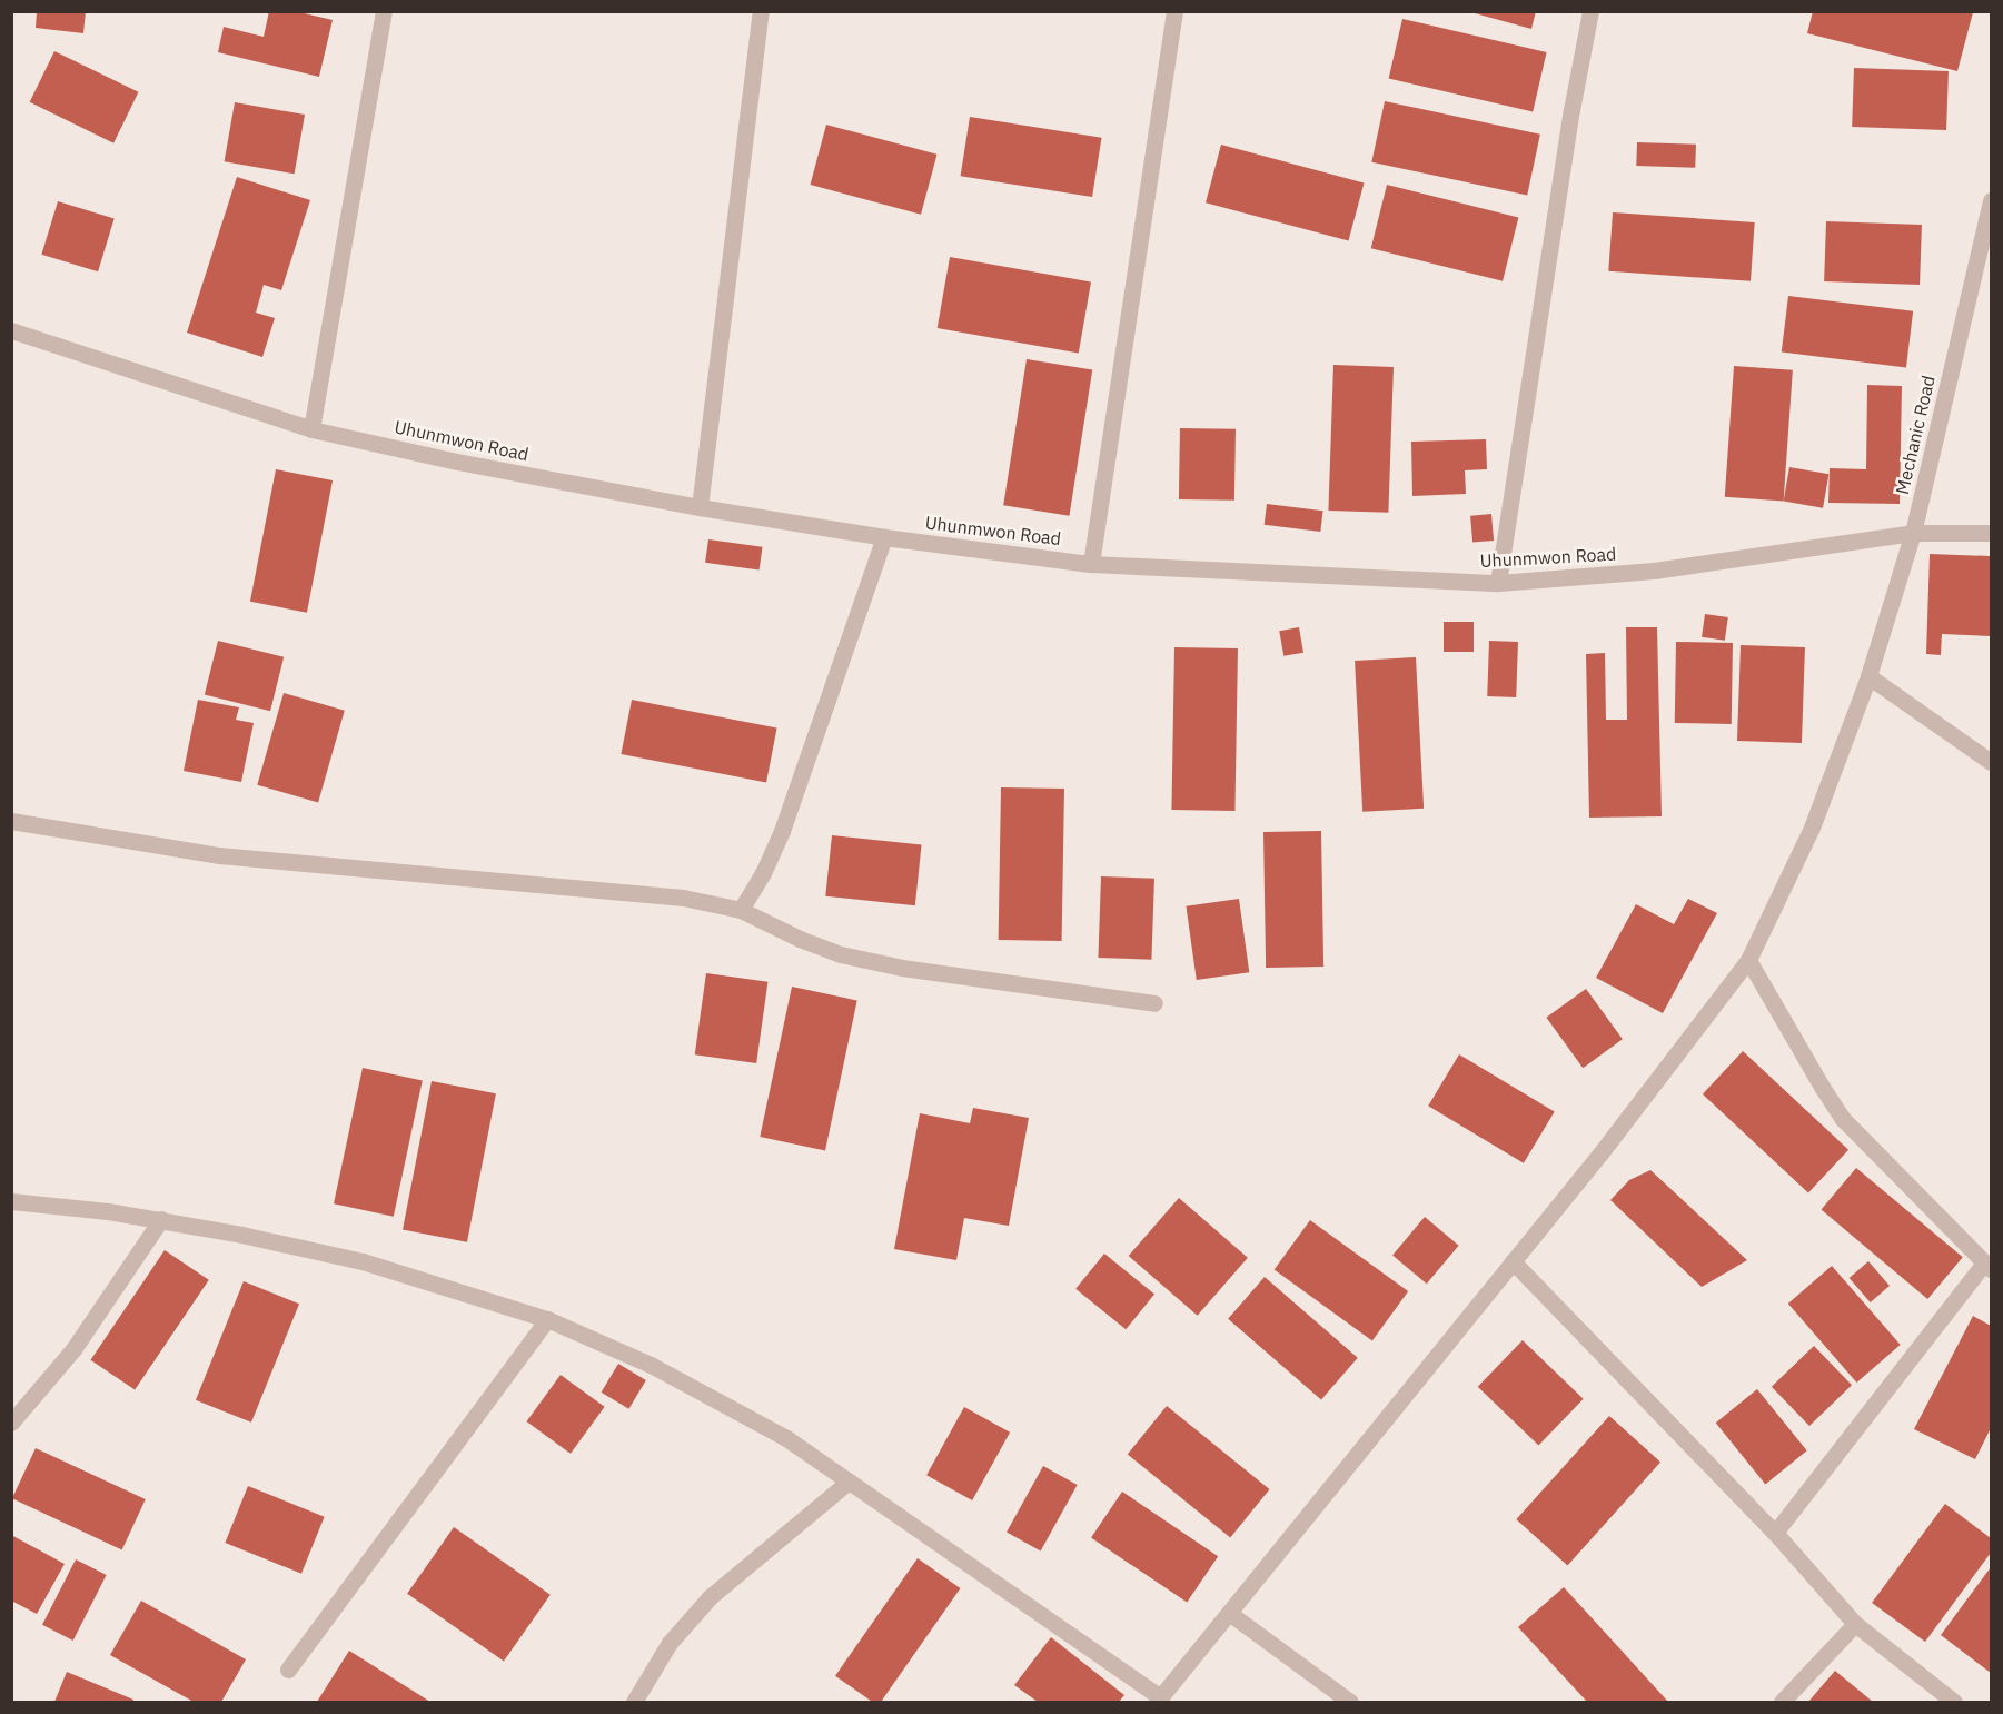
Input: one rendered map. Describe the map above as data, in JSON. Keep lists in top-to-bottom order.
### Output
{
  "streets": {
    "street": ["Mechanic Road", "Uhunmwon Road"]
  },
  "crossings": [
    ["Mechanic Road", "Uhunmwon Road"]
  ]
}
